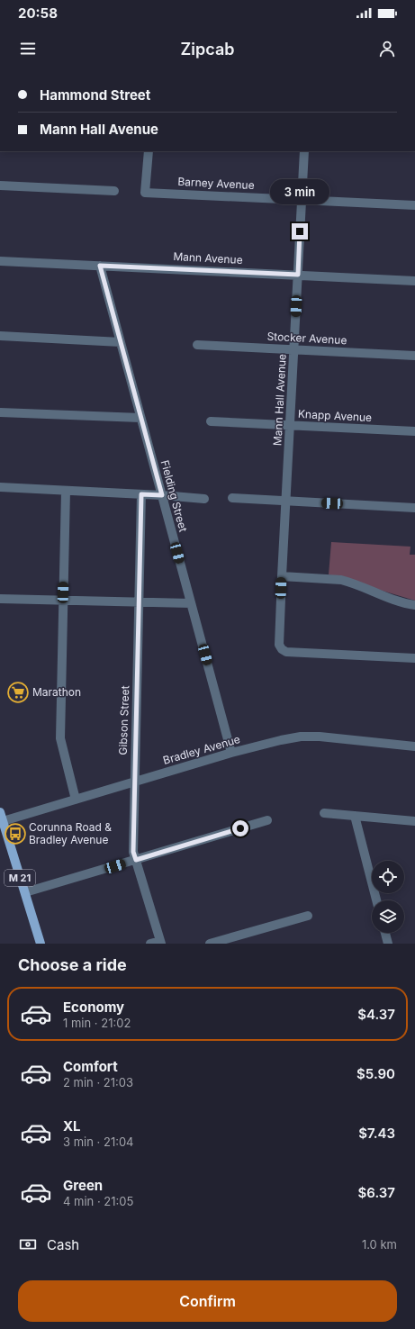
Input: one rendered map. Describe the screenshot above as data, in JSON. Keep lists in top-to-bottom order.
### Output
{
  "streets": {
    "main road": ["M 21"],
    "street": [
      "Barney Avenue",
      "Mann Avenue",
      "Stocker Avenue",
      "Mann Hall Avenue",
      "Knapp Avenue",
      "Fielding Street",
      "Gibson Street",
      "Bradley Avenue"
    ]
  },
  "crossings": [
    ["Barney Avenue", "Mann Hall Avenue"],
    ["Mann Avenue", "Mann Hall Avenue"],
    ["Mann Avenue", "Fielding Street"],
    ["Stocker Avenue", "Mann Hall Avenue"],
    ["Mann Hall Avenue", "Knapp Avenue"],
    ["Fielding Street", "Bradley Avenue"],
    ["Gibson Street", "Bradley Avenue"],
    ["Bradley Avenue", "M 21"]
  ],
  "places": {
    "supermarket": ["Marathon"],
    "bus stop": ["Corunna Road & Bradley Avenue"]
  },
  "page": {
    "status": "20:58",
    "header": "Zipcab",
    "banner": ["Hammond Street", "Mann Hall Avenue"],
    "bubble": "3 min",
    "heading": "Choose a ride",
    "list": [
      {
        "name": "Economy",
        "note": "1 min · 21:02",
        "value": "$4.37"
      },
      {
        "name": "Comfort",
        "note": "2 min · 21:03",
        "value": "$5.90"
      },
      {
        "name": "XL",
        "note": "3 min · 21:04",
        "value": "$7.43"
      },
      {
        "name": "Green",
        "note": "4 min · 21:05",
        "value": "$6.37"
      }
    ],
    "pay": ["Cash", "1.0 km"],
    "buttons": "Confirm"
  }
}
